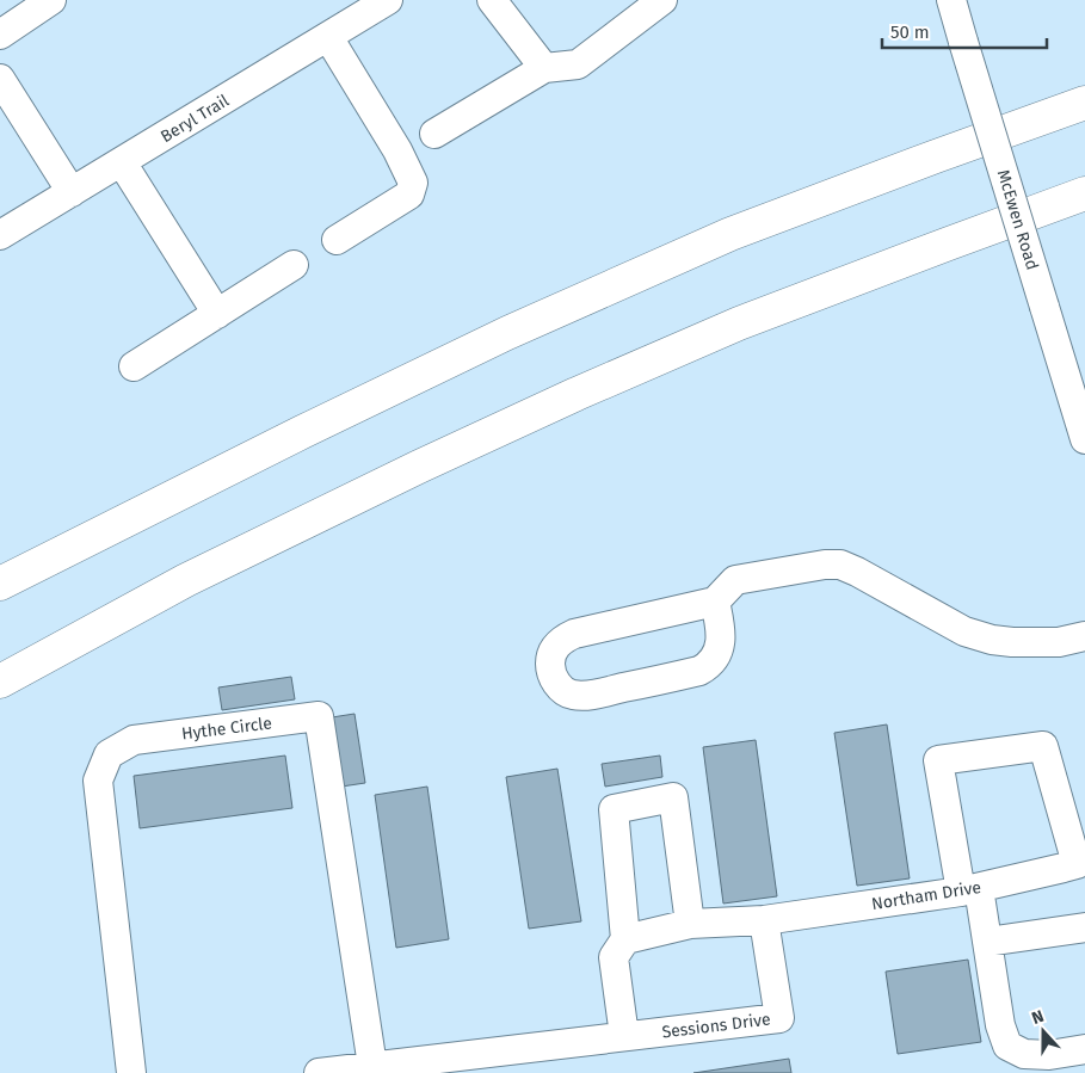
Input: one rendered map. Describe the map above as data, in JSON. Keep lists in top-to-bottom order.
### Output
{
  "streets": {
    "street": [
      "Beryl Trail",
      "McEwen Road",
      "Hythe Circle",
      "Northam Drive",
      "Sessions Drive"
    ]
  },
  "crossings": [
    ["Hythe Circle", "Sessions Drive"],
    ["Northam Drive", "Sessions Drive"]
  ],
  "scale_bar": "50 m",
  "north": "top"
}
